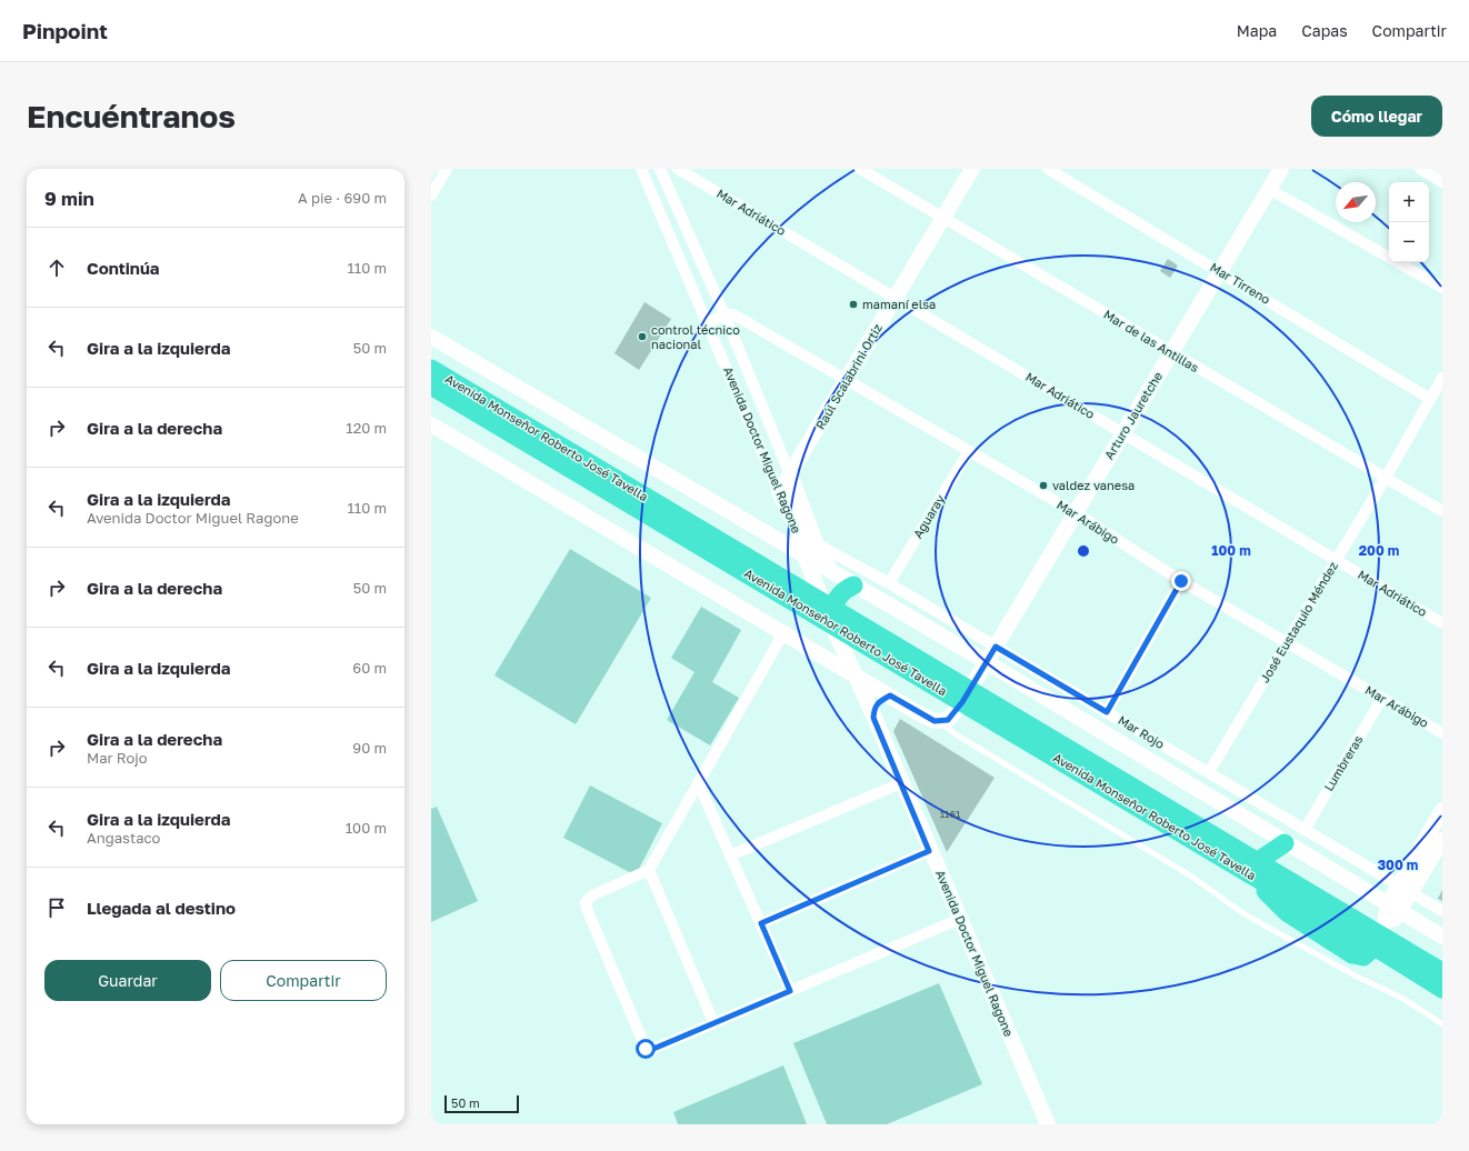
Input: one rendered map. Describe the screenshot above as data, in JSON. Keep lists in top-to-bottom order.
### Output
{
  "streets": {
    "highway": ["Avenida Monseñor Roberto José Tavella"],
    "main road": ["Raúl Scalabrini Ortiz", "Arturo Jauretche", "Avenida Doctor Miguel Ragone"],
    "street": [
      "Mar Adriático",
      "Mar Tirreno",
      "Mar de las Antillas",
      "Aguaray",
      "Mar Arábigo",
      "José Eustaquio Méndez",
      "Mar Rojo",
      "Lumbreras"
    ]
  },
  "crossings": [
    ["Mar Adriático", "Raúl Scalabrini Ortiz"],
    ["Mar Adriático", "Arturo Jauretche"],
    ["Mar Adriático", "José Eustaquio Méndez"],
    ["Mar Tirreno", "Arturo Jauretche"],
    ["Mar Tirreno", "José Eustaquio Méndez"],
    ["Mar de las Antillas", "Raúl Scalabrini Ortiz"],
    ["Mar de las Antillas", "Arturo Jauretche"],
    ["Mar de las Antillas", "José Eustaquio Méndez"],
    ["Raúl Scalabrini Ortiz", "Avenida Doctor Miguel Ragone"],
    ["Raúl Scalabrini Ortiz", "Mar Arábigo"],
    ["Arturo Jauretche", "Avenida Monseñor Roberto José Tavella"],
    ["Arturo Jauretche", "Mar Arábigo"],
    ["Arturo Jauretche", "Mar Rojo"],
    ["Avenida Monseñor Roberto José Tavella", "Avenida Doctor Miguel Ragone"],
    ["Avenida Doctor Miguel Ragone", "Mar Arábigo"],
    ["Avenida Doctor Miguel Ragone", "Mar Rojo"],
    ["Aguaray", "Mar Arábigo"],
    ["Aguaray", "Mar Rojo"],
    ["Mar Arábigo", "José Eustaquio Méndez"],
    ["Mar Arábigo", "Lumbreras"],
    ["José Eustaquio Méndez", "Mar Rojo"],
    ["Mar Rojo", "Lumbreras"]
  ],
  "places": ["mamaní elsa", "control técnico nacional", "valdez vanesa"],
  "house_numbers": ["1161"],
  "scale_bar": "50 m",
  "north": "bottom left",
  "page": {
    "header": "Pinpoint",
    "nav": ["Mapa", "Capas", "Compartir"],
    "buttons": [
      "Cómo llegar",
      ["Guardar", "Compartir"]
    ],
    "title": "Encuéntranos",
    "heading": ["9 min", "A pie · 690 m"],
    "map_buttons": ["+", "−"],
    "list": [
      ["Continúa", "110 m"],
      ["Gira a la izquierda", "50 m"],
      ["Gira a la derecha", "120 m"],
      ["Gira a la izquierda", "Avenida Doctor Miguel Ragone", "110 m"],
      ["Gira a la derecha", "50 m"],
      ["Gira a la izquierda", "60 m"],
      ["Gira a la derecha", "Mar Rojo", "90 m"],
      ["Gira a la izquierda", "Angastaco", "100 m"],
      "Llegada al destino"
    ],
    "scale": "50 m"
  },
  "rings": ["100 m", "200 m", "300 m"]
}
